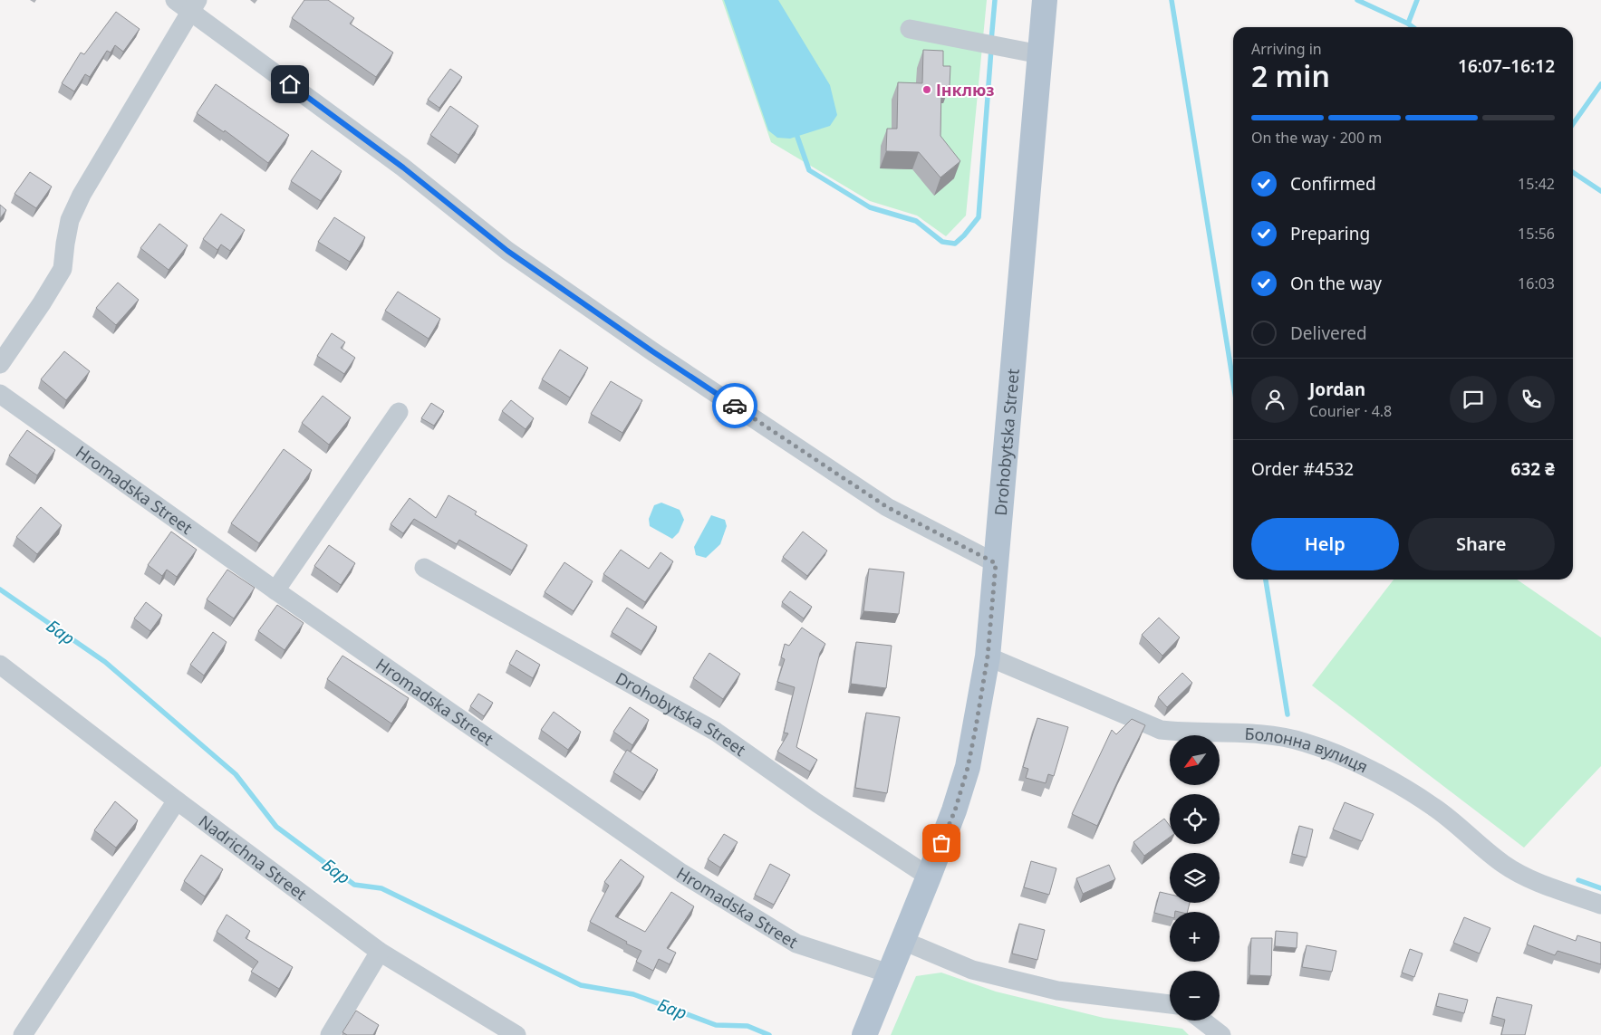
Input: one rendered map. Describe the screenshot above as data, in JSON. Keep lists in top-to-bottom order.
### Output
{
  "streets": {
    "main road": ["Drohobytska Street"],
    "street": ["Hromadska Street", "Болонна вулиця", "Nadrichna Street"]
  },
  "crossings": [
    ["Drohobytska Street", "Hromadska Street"],
    ["Drohobytska Street", "Болонна вулиця"]
  ],
  "water": ["Бар"],
  "places": ["Інклюз"],
  "north": "bottom left",
  "page": {
    "heading": ["2 min", "Arriving in", "16:07–16:12"],
    "panel": [
      "Jordan",
      "Courier · 4.8",
      "Order #4532",
      "632 ₴"
    ],
    "bar": "On the way · 200 m",
    "list": [
      ["Confirmed", "15:42"],
      ["Preparing", "15:56"],
      ["On the way", "16:03"],
      "Delivered"
    ],
    "buttons": ["Help", "Share"],
    "map_buttons": ["+", "−"]
  }
}
